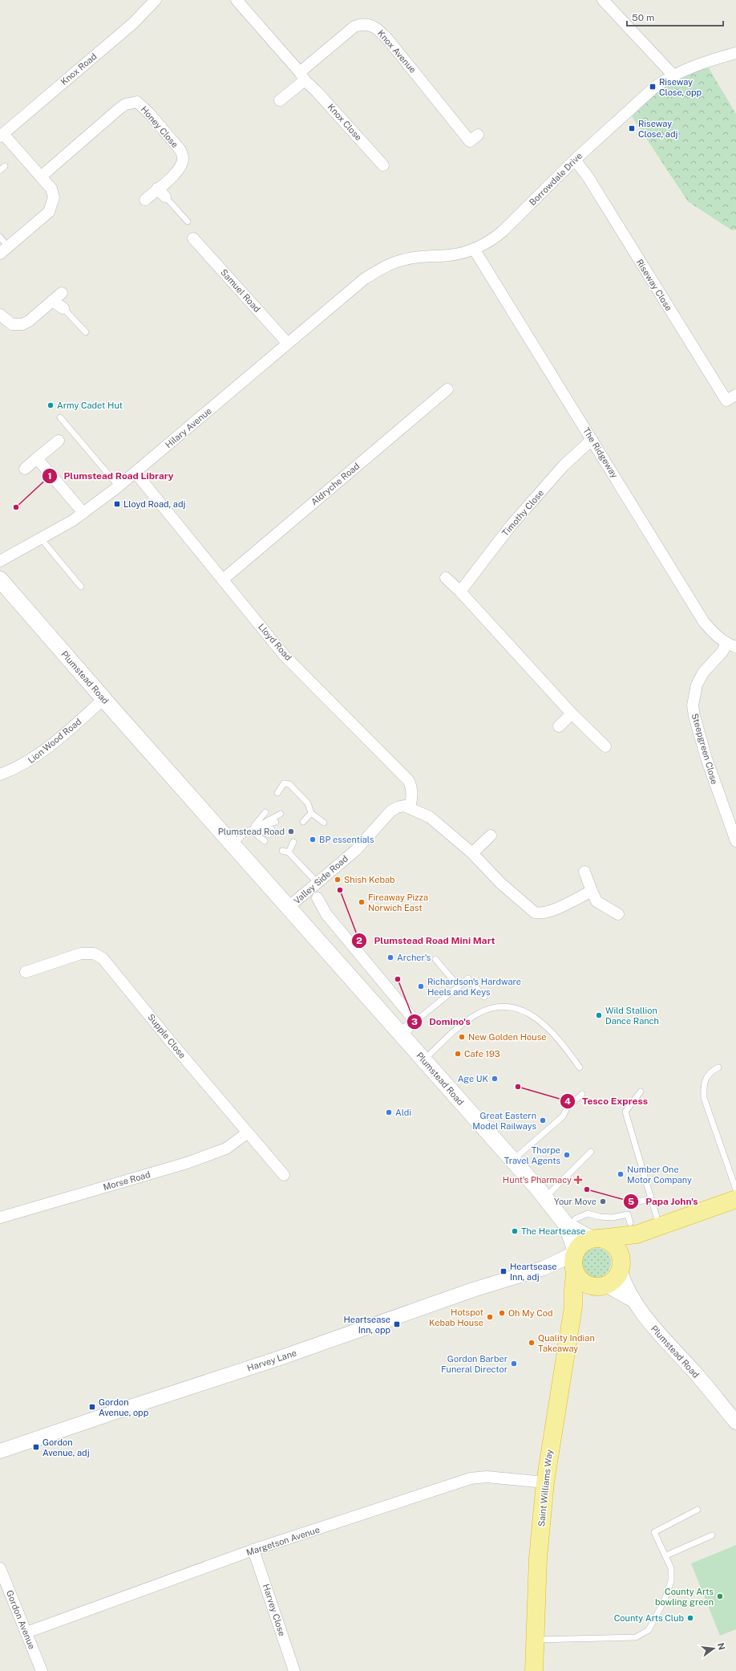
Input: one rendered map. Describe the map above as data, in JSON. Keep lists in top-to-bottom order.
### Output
{
  "streets": {
    "highway": ["Saint Williams Way"],
    "main road": ["Plumstead Road"],
    "street": [
      "Knox Avenue",
      "Knox Road",
      "Knox Close",
      "Honey Close",
      "Borrowdale Drive",
      "Riseway Close",
      "Samuel Road",
      "Hilary Avenue",
      "The Ridgeway",
      "Aldryche Road",
      "Timothy Close",
      "Lloyd Road",
      "Lion Wood Road",
      "Steepgreen Close",
      "Valley Side Road",
      "Supple Close",
      "Morse Road",
      "Harvey Lane",
      "Margetson Avenue",
      "Harvey Close",
      "Gordon Avenue"
    ]
  },
  "crossings": [
    ["Knox Avenue", "Knox Close"],
    ["Borrowdale Drive", "Riseway Close"],
    ["Borrowdale Drive", "Hilary Avenue"],
    ["Borrowdale Drive", "The Ridgeway"],
    ["Samuel Road", "Hilary Avenue"],
    ["Hilary Avenue", "Lloyd Road"],
    ["The Ridgeway", "Timothy Close"],
    ["The Ridgeway", "Steepgreen Close"],
    ["Aldryche Road", "Lloyd Road"],
    ["Lloyd Road", "Valley Side Road"],
    ["Plumstead Road", "Lion Wood Road"],
    ["Plumstead Road", "Valley Side Road"],
    ["Plumstead Road", "Harvey Lane"],
    ["Plumstead Road", "Saint Williams Way"],
    ["Supple Close", "Morse Road"],
    ["Harvey Lane", "Saint Williams Way"],
    ["Saint Williams Way", "Margetson Avenue"],
    ["Margetson Avenue", "Harvey Close"],
    ["Margetson Avenue", "Gordon Avenue"]
  ],
  "places": {
    "transit": [
      "Riseway Close, opp",
      "Riseway Close, adj",
      "Lloyd Road, adj",
      "Heartsease Inn, adj",
      "Heartsease Inn, opp",
      "Gordon Avenue, opp",
      "Gordon Avenue, adj"
    ],
    "other": [
      "Army Cadet Hut",
      "Plumstead Road Library",
      "Plumstead Road",
      "BP essentials",
      "Shish Kebab",
      "Plumstead Road Mini Mart",
      "Fireaway Pizza Norwich East",
      "Archer's",
      "Domino's",
      "Richardson's Hardware Heels and Keys",
      "Wild Stallion Dance Ranch",
      "New Golden House",
      "Cafe 193",
      "Age UK",
      "Tesco Express",
      "Aldi",
      "Great Eastern Model Railways",
      "Thorpe Travel Agents",
      "Number One Motor Company",
      "Papa John's",
      "Your Move",
      "The Heartsease",
      "Oh My Cod",
      "Hotspot Kebab House",
      "Quality Indian Takeaway",
      "Gordon Barber Funeral Director",
      "County Arts bowling green",
      "County Arts Club"
    ],
    "health": ["Hunt's Pharmacy"]
  },
  "scale_bar": "50 m",
  "north": "right"
}
